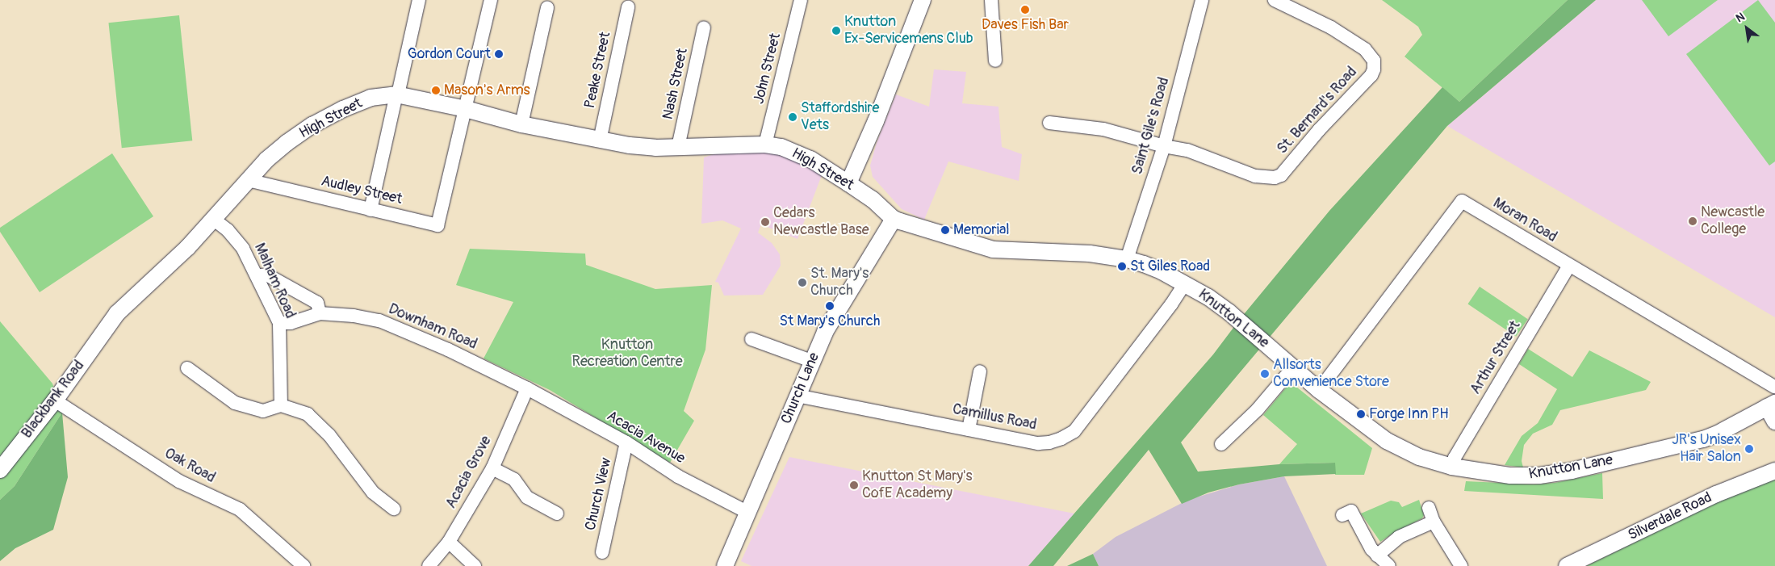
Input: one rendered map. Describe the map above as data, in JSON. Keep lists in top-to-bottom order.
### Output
{
  "streets": {
    "main road": [
      "High Street",
      "Knutton Lane",
      "Church Lane",
      "Blackbank Road",
      "Silverdale Road"
    ],
    "street": [
      "John Street",
      "Peake Street",
      "Nash Street",
      "St. Bernard's Road",
      "Saint Gile's Road",
      "Audley Street",
      "Moran Road",
      "Malham Road",
      "Downham Road",
      "Arthur Street",
      "Camillus Road",
      "Acacia Avenue",
      "Oak Road",
      "Acacia Grove",
      "Church View"
    ]
  },
  "crossings": [
    ["John Street", "High Street"],
    ["Peake Street", "High Street"],
    ["Nash Street", "High Street"],
    ["St. Bernard's Road", "Saint Gile's Road"],
    ["High Street", "Audley Street"],
    ["High Street", "Malham Road"],
    ["High Street", "Knutton Lane"],
    ["High Street", "Church Lane"],
    ["High Street", "Blackbank Road"],
    ["Saint Gile's Road", "Knutton Lane"],
    ["Moran Road", "Knutton Lane"],
    ["Moran Road", "Arthur Street"],
    ["Malham Road", "Downham Road"],
    ["Knutton Lane", "Arthur Street"],
    ["Knutton Lane", "Church Lane"],
    ["Knutton Lane", "Camillus Road"],
    ["Downham Road", "Acacia Avenue"],
    ["Downham Road", "Acacia Grove"],
    ["Church Lane", "Camillus Road"],
    ["Church Lane", "Acacia Avenue"],
    ["Blackbank Road", "Oak Road"],
    ["Acacia Avenue", "Acacia Grove"],
    ["Acacia Avenue", "Church View"]
  ],
  "parks": ["Knutton Recreation Centre"],
  "places": [
    "Daves Fish Bar",
    "Knutton Ex-Servicemens Club",
    "Gordon Court",
    "Mason's Arms",
    "Staffordshire Vets",
    "Newcastle College",
    "Cedars Newcastle Base",
    "Memorial",
    "St Giles Road",
    "St. Mary's Church",
    "St Mary's Church",
    "Allsorts Convenience Store",
    "Forge Inn PH",
    "JR's Unisex Hair Salon",
    "Knutton St Mary's CofE Academy"
  ],
  "north": "top left"
}
